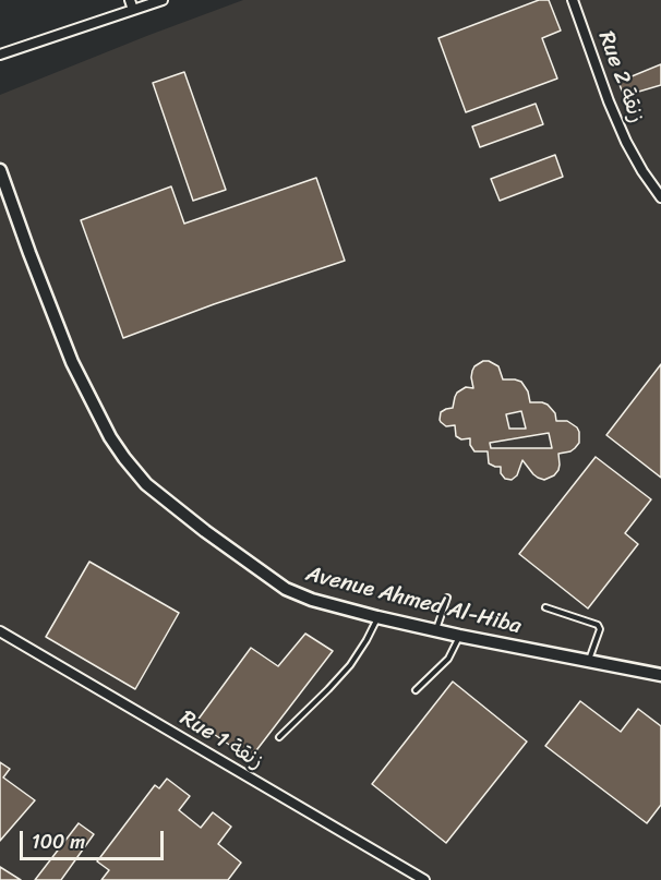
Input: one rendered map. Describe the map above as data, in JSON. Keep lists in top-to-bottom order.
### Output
{
  "streets": {
    "street": ["Rue 2 زنقة", "Avenue Ahmed Al-Hiba", "Rue 1 زنقة"]
  },
  "scale_bar": "100 m"
}
